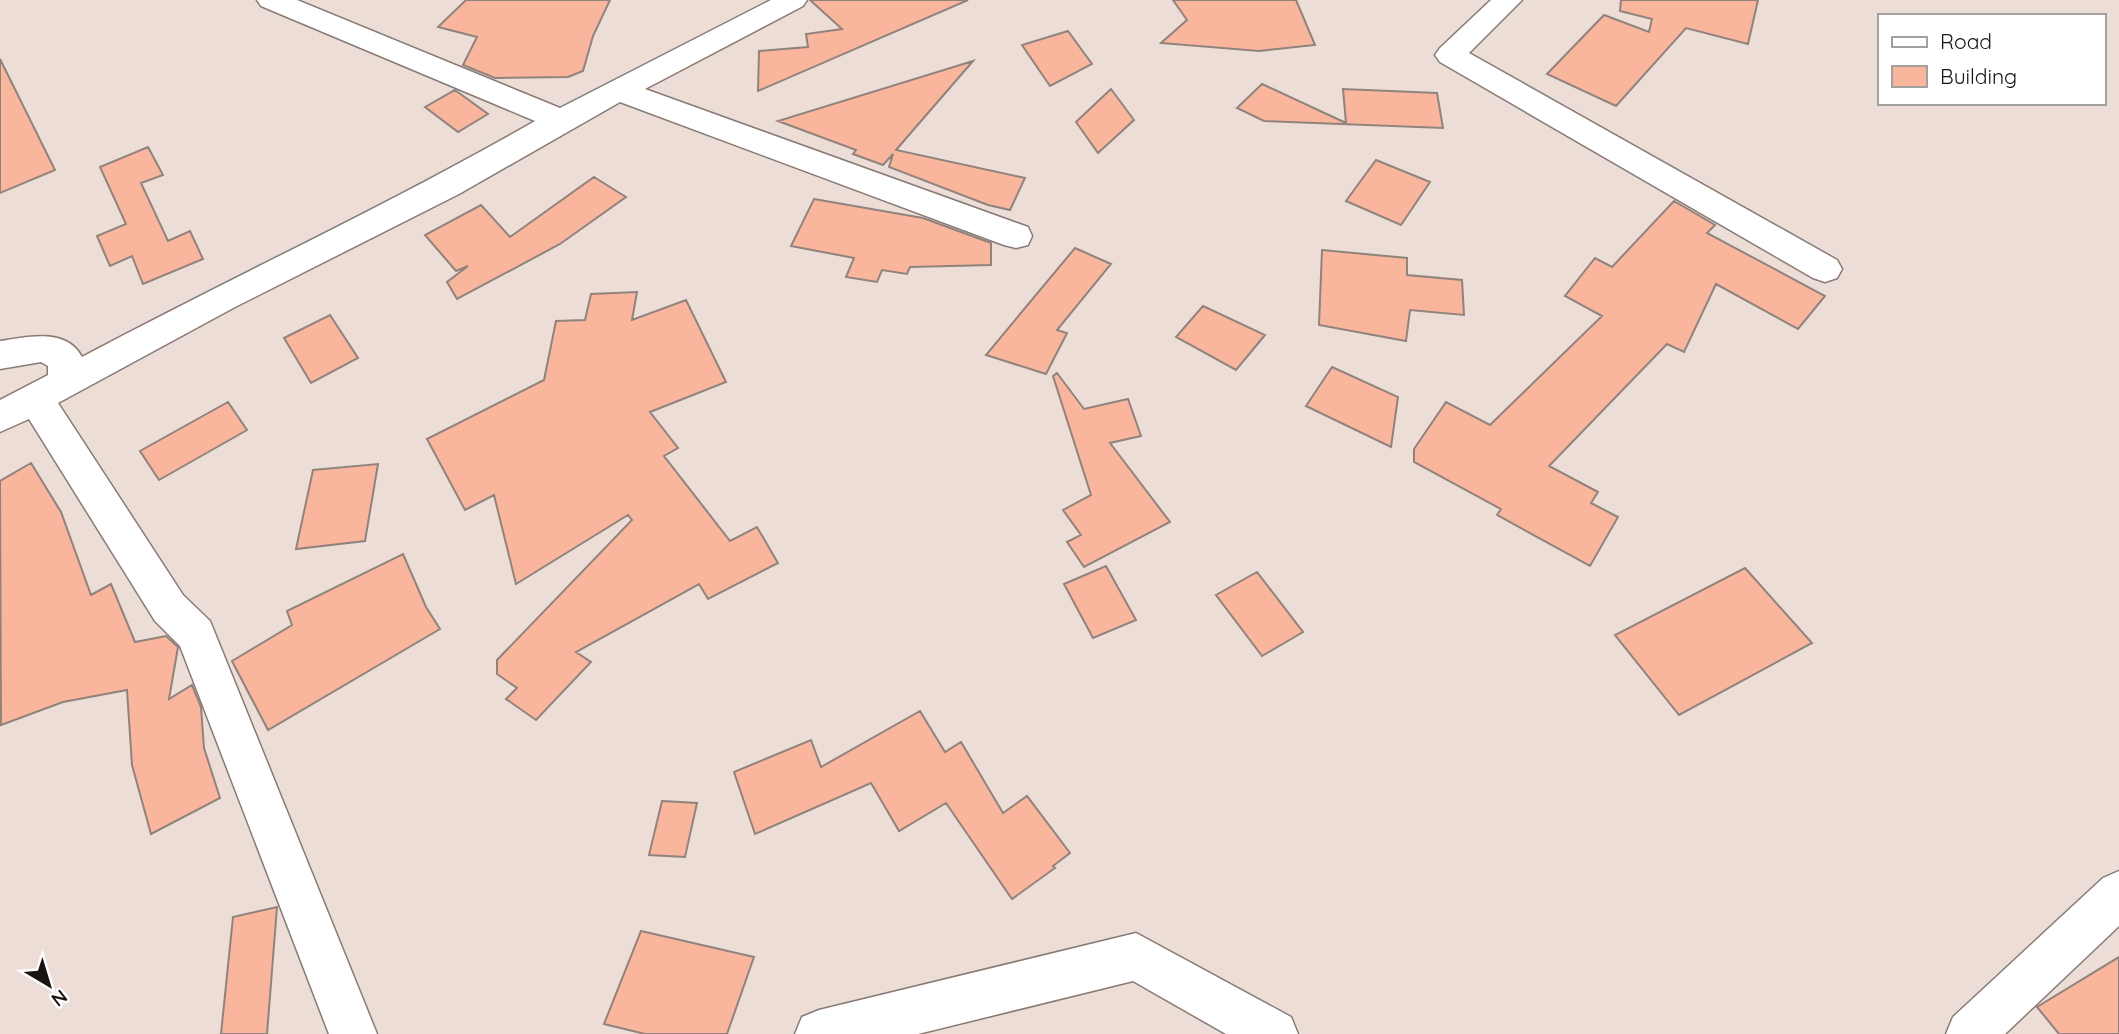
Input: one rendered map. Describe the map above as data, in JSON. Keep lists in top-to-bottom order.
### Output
{
  "legend": ["Road", "Building"],
  "north": "bottom right"
}
